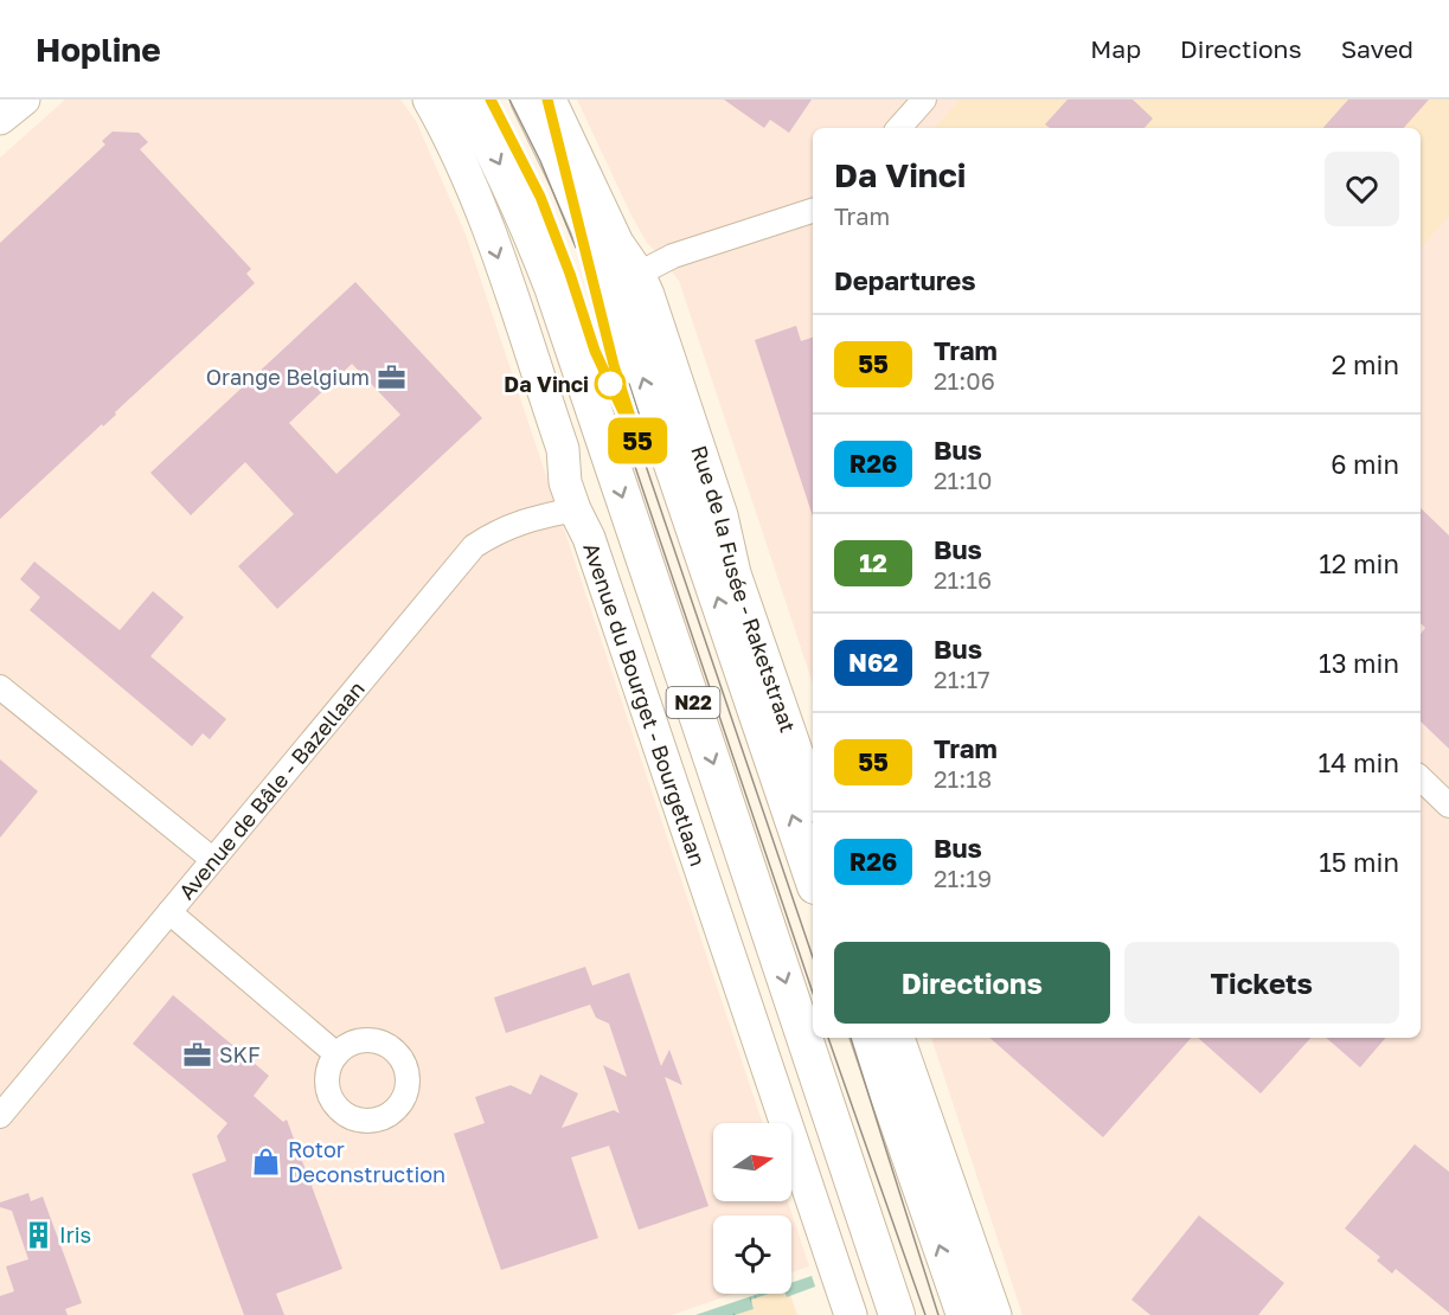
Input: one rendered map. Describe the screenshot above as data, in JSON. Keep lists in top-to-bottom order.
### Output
{
  "streets": {
    "main road": ["N22"],
    "street": ["Rue de la Fusée - Raketstraat", "Avenue du Bourget - Bourgetlaan", "Avenue de Bâle - Bazellaan"]
  },
  "crossings": [
    ["Rue de la Fusée - Raketstraat", "N22"],
    ["Avenue du Bourget - Bourgetlaan", "Avenue de Bâle - Bazellaan"]
  ],
  "places": {
    "office": ["Orange Belgium", "SKF"],
    "other": ["Da Vinci"],
    "shop": ["Rotor Deconstruction"],
    "building": ["Iris"]
  },
  "lines": ["tram line 55"],
  "north": "right",
  "page": {
    "header": "Hopline",
    "nav": ["Map", "Directions", "Saved"],
    "on_map": "55",
    "heading": [
      ["Da Vinci", "Tram"],
      "Departures"
    ],
    "list": [
      {
        "mark": "55",
        "name": "Tram",
        "note": "21:06",
        "value": "2 min"
      },
      {
        "mark": "R26",
        "name": "Bus",
        "note": "21:10",
        "value": "6 min"
      },
      {
        "mark": "12",
        "name": "Bus",
        "note": "21:16",
        "value": "12 min"
      },
      {
        "mark": "N62",
        "name": "Bus",
        "note": "21:17",
        "value": "13 min"
      },
      {
        "mark": "55",
        "name": "Tram",
        "note": "21:18",
        "value": "14 min"
      },
      {
        "mark": "R26",
        "name": "Bus",
        "note": "21:19",
        "value": "15 min"
      }
    ],
    "buttons": ["Directions", "Tickets"]
  }
}
